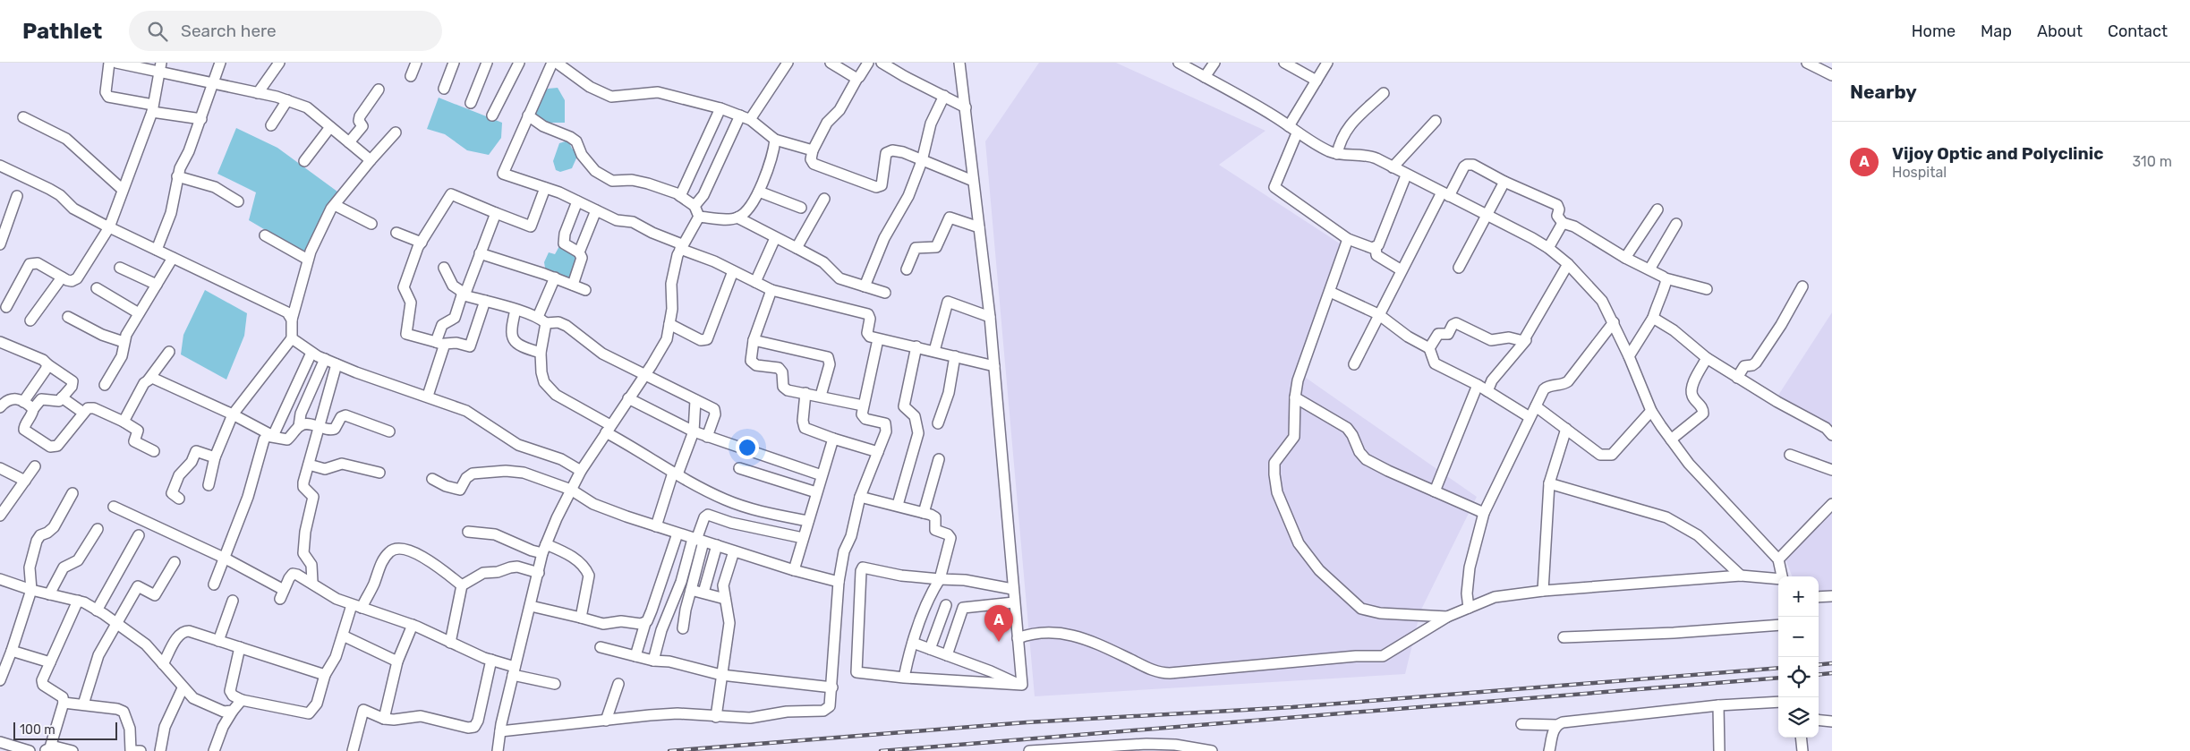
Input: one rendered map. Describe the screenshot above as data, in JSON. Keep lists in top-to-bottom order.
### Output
{
  "scale_bar": "100 m",
  "page": {
    "header": "Pathlet",
    "search": "Search here",
    "nav": [
      "Home",
      "Map",
      "About",
      "Contact"
    ],
    "heading": "Nearby",
    "list": [
      {
        "mark": "A",
        "name": "Vijoy Optic and Polyclinic",
        "note": "Hospital",
        "value": "310 m"
      }
    ],
    "map_buttons": ["+", "−"],
    "pins": "A",
    "scale": "100 m"
  }
}
